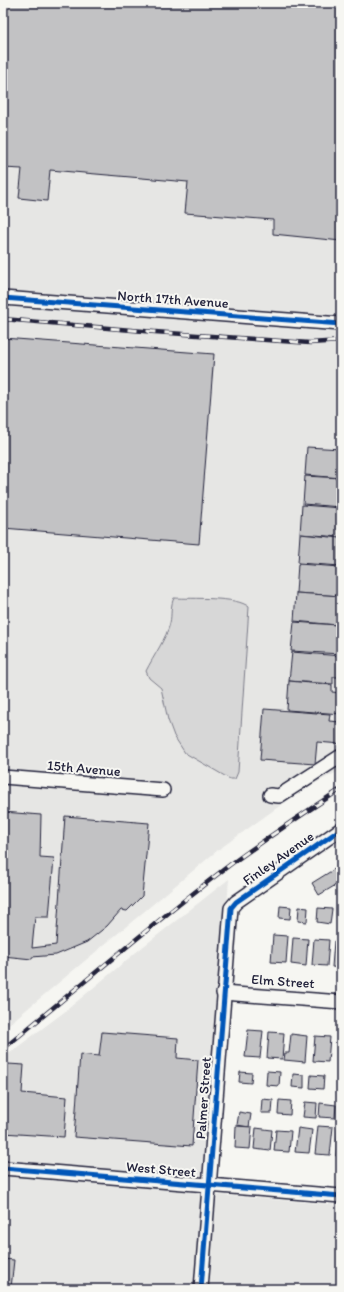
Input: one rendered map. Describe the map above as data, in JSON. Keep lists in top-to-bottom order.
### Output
{
  "streets": {
    "street": [
      "North 17th Avenue",
      "15th Avenue",
      "Finley Avenue",
      "Elm Street",
      "Palmer Street",
      "West Street"
    ]
  },
  "crossings": [
    ["Finley Avenue", "Palmer Street"],
    ["Elm Street", "Palmer Street"],
    ["Palmer Street", "West Street"]
  ]
}
